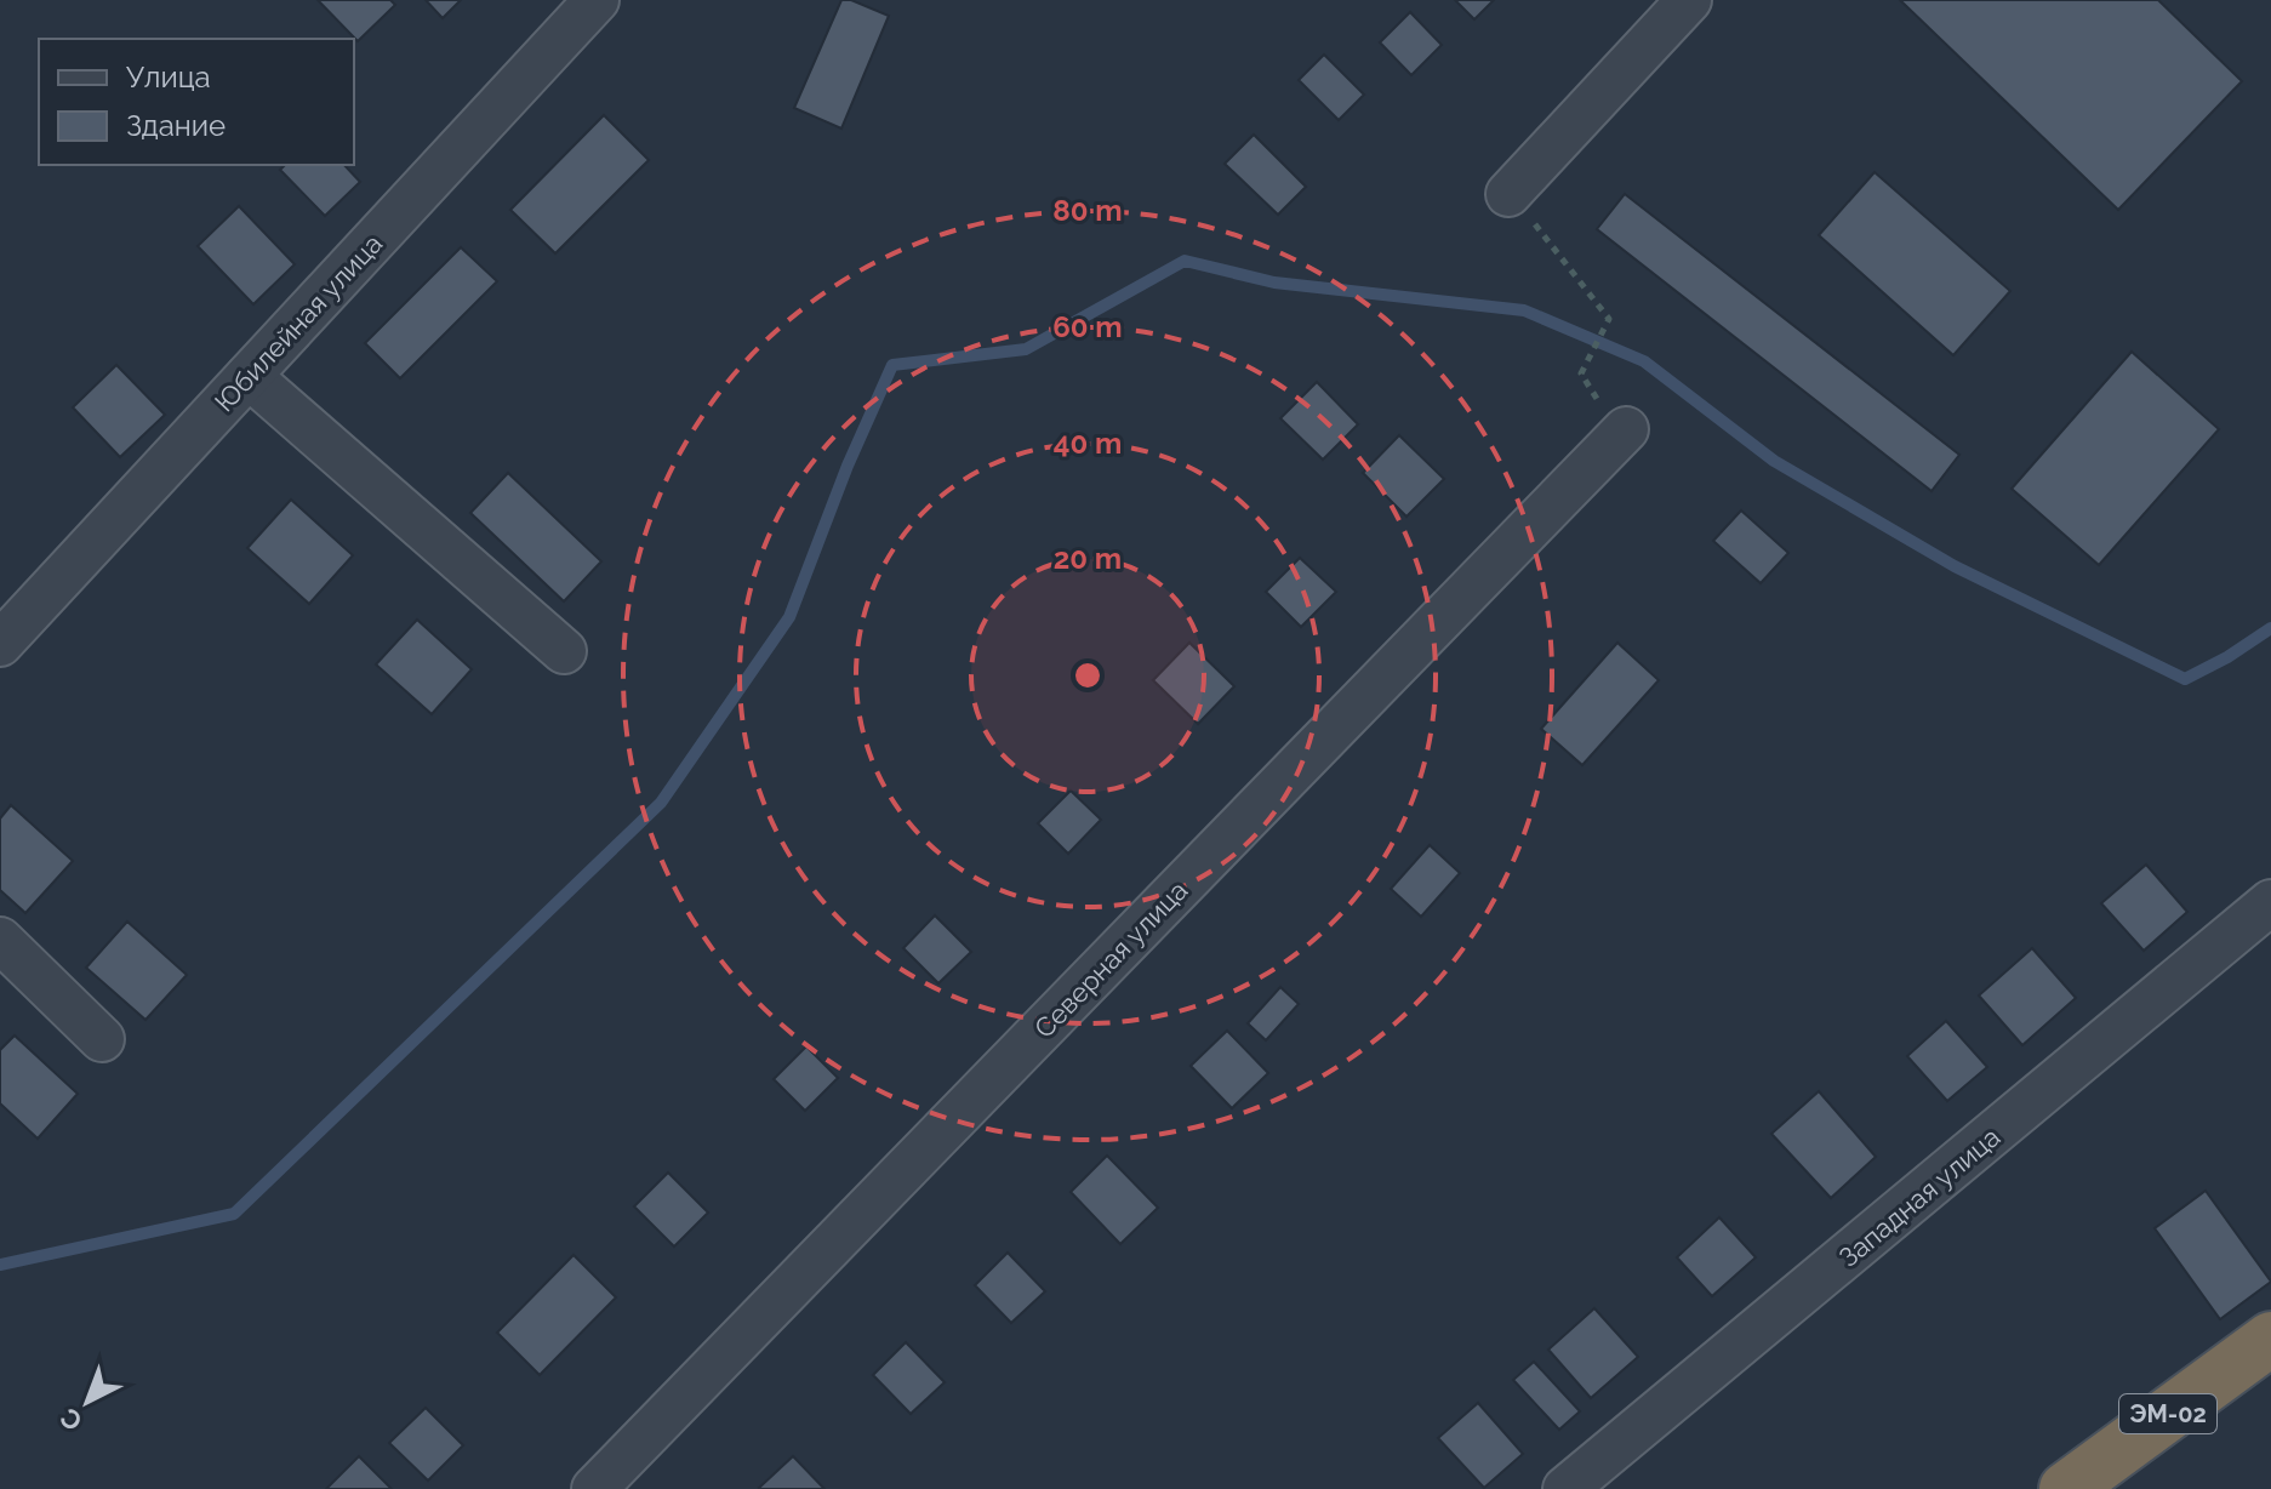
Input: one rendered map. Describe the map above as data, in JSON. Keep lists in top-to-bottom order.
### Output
{
  "streets": {
    "highway": ["ЭМ-02"],
    "street": ["Юбилейная улица", "Северная улица", "Западная улица"]
  },
  "legend": ["Улица", "Здание"],
  "north": "bottom left",
  "rings": [
    "80 m",
    "60 m",
    "40 m",
    "20 m"
  ]
}
